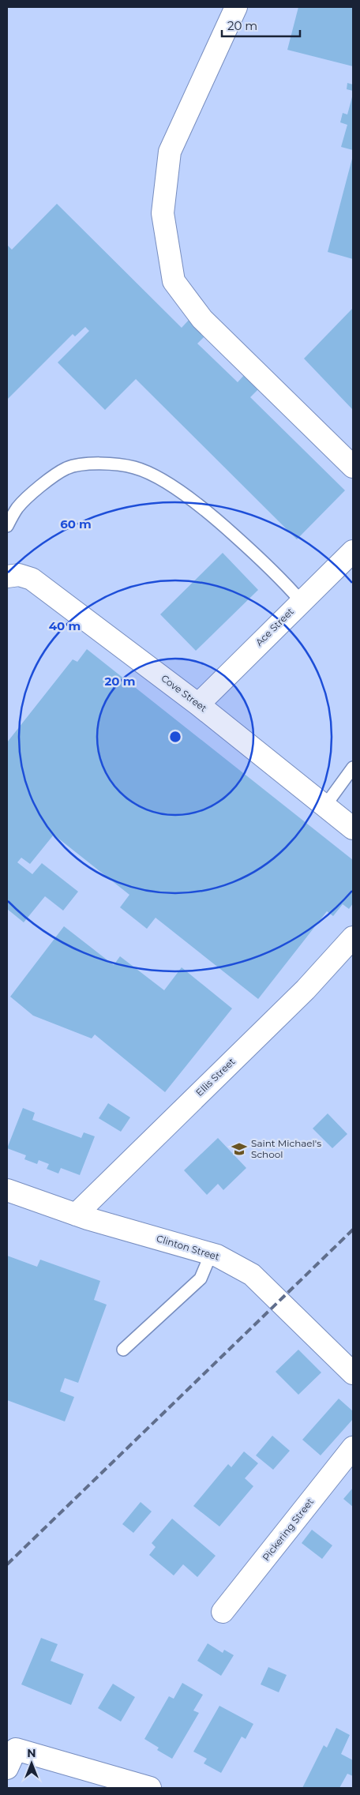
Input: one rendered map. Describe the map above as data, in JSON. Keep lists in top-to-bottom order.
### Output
{
  "streets": {
    "street": [
      "Ace Street",
      "Cove Street",
      "Ellis Street",
      "Clinton Street",
      "Pickering Street"
    ]
  },
  "crossings": [
    ["Ace Street", "Cove Street"],
    ["Ellis Street", "Clinton Street"]
  ],
  "places": {
    "school or university": ["Saint Michael's School"]
  },
  "scale_bar": "20 m",
  "north": "top",
  "rings": ["60 m", "40 m", "20 m"]
}
